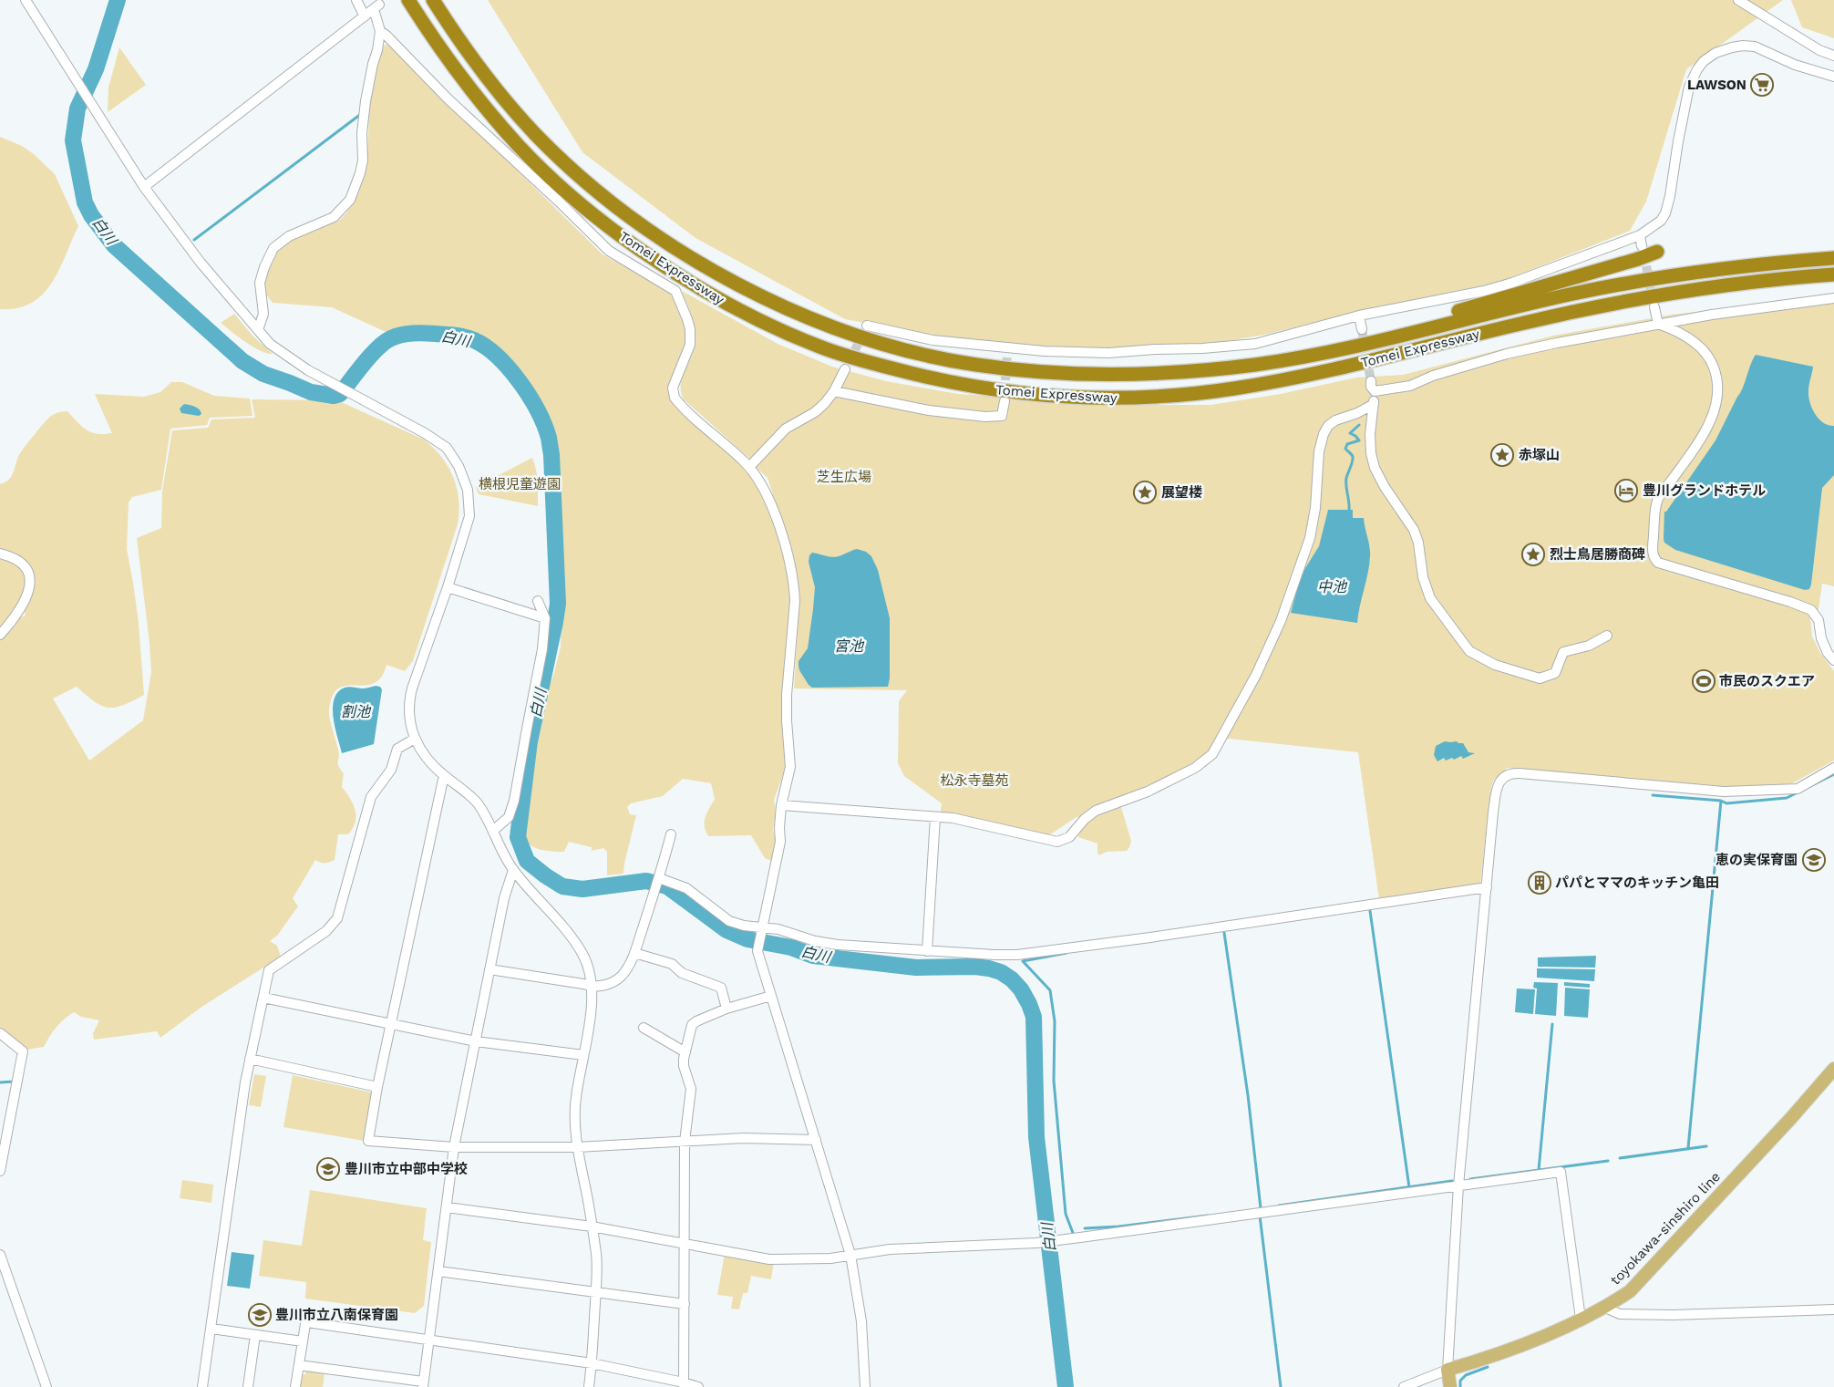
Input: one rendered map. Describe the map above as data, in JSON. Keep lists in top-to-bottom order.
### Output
{
  "streets": {
    "highway": ["Tomei Expressway"],
    "main road": ["toyokawa-sinshiro line"]
  },
  "water": [
    "白川",
    "中池",
    "宮池",
    "割池"
  ],
  "parks": ["芝生広場", "横根児童遊園", "松永寺墓苑"],
  "places": {
    "supermarket": ["LAWSON"],
    "place": ["赤塚山", "展望楼", "烈士鳥居勝商碑"],
    "hotel": ["豊川グランドホテル"],
    "sports": ["市民のスクエア"],
    "school or university": ["恵の実保育園", "豊川市立中部中学校", "豊川市立八南保育園"],
    "building": ["パパとママのキッチン亀田"]
  }
}
